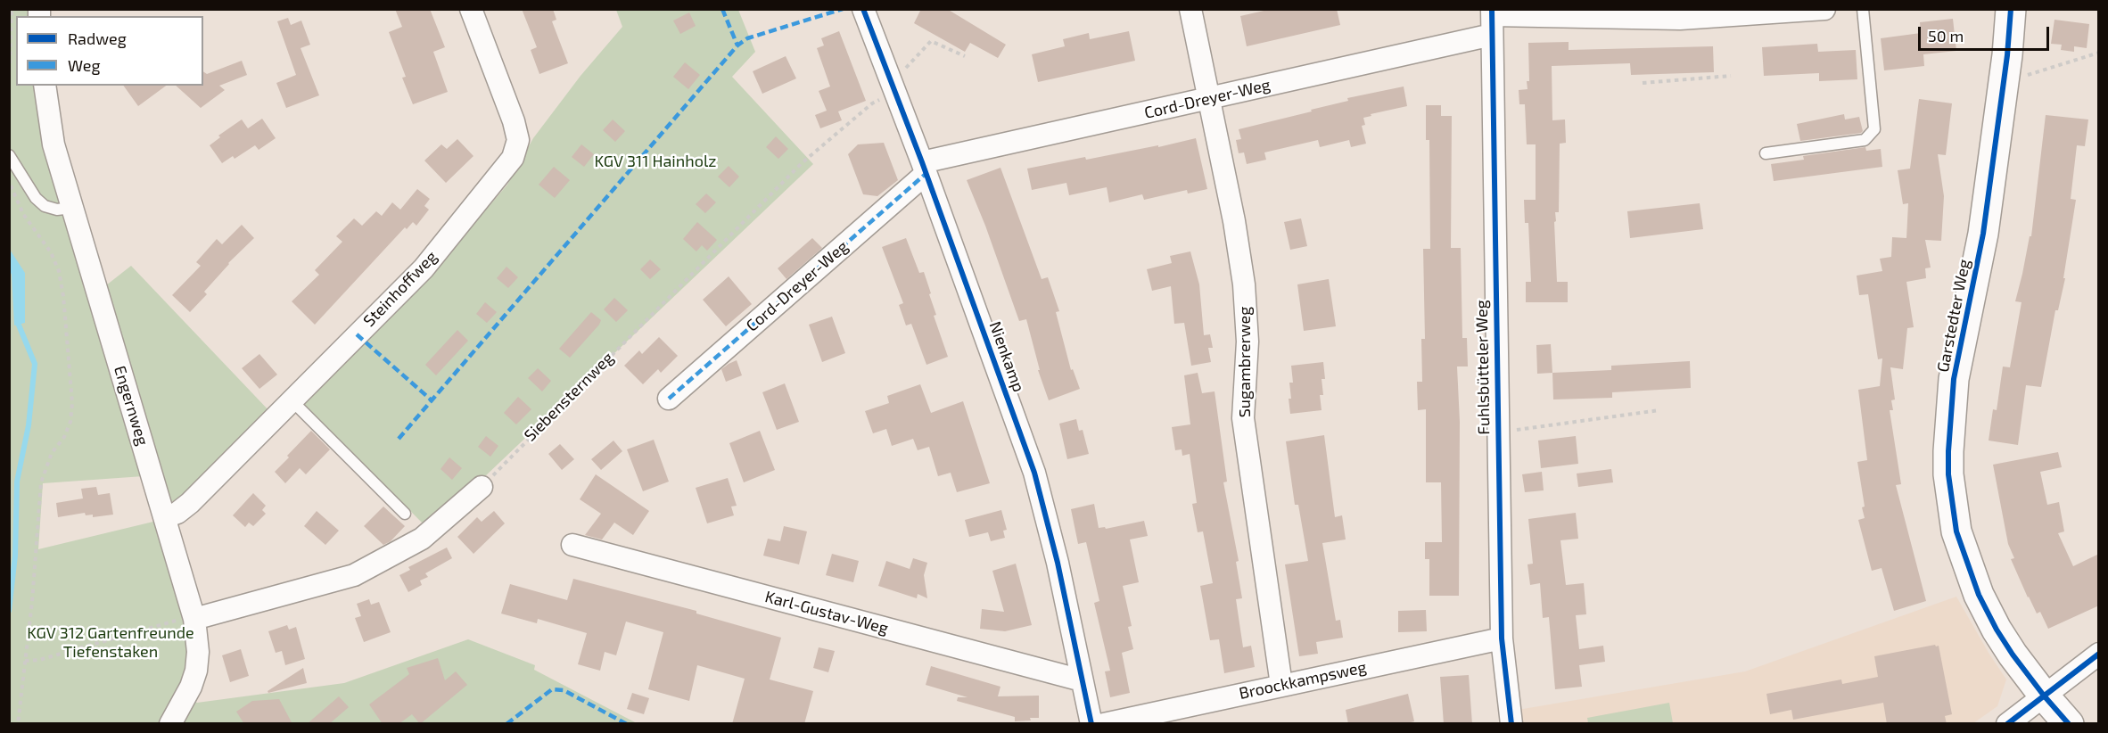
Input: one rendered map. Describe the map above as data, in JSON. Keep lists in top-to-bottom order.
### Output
{
  "streets": {
    "main road": ["Garstedter Weg"],
    "street": [
      "Cord-Dreyer-Weg",
      "Steinhoffweg",
      "Nienkamp",
      "Sugambrerweg",
      "Fuhlsbütteler Weg",
      "Engernweg",
      "Karl-Gustav-Weg",
      "Broockkampsweg"
    ],
    "path": ["Siebensternweg"]
  },
  "crossings": [
    ["Cord-Dreyer-Weg", "Nienkamp"],
    ["Cord-Dreyer-Weg", "Sugambrerweg"],
    ["Cord-Dreyer-Weg", "Fuhlsbütteler Weg"],
    ["Steinhoffweg", "Engernweg"],
    ["Nienkamp", "Siebensternweg"],
    ["Nienkamp", "Karl-Gustav-Weg"],
    ["Sugambrerweg", "Broockkampsweg"],
    ["Fuhlsbütteler Weg", "Broockkampsweg"]
  ],
  "parks": ["KGV 311 Hainholz", "KGV 312 Gartenfreunde Tiefenstaken"],
  "legend": ["Radweg", "Weg"],
  "scale_bar": "50 m"
}
